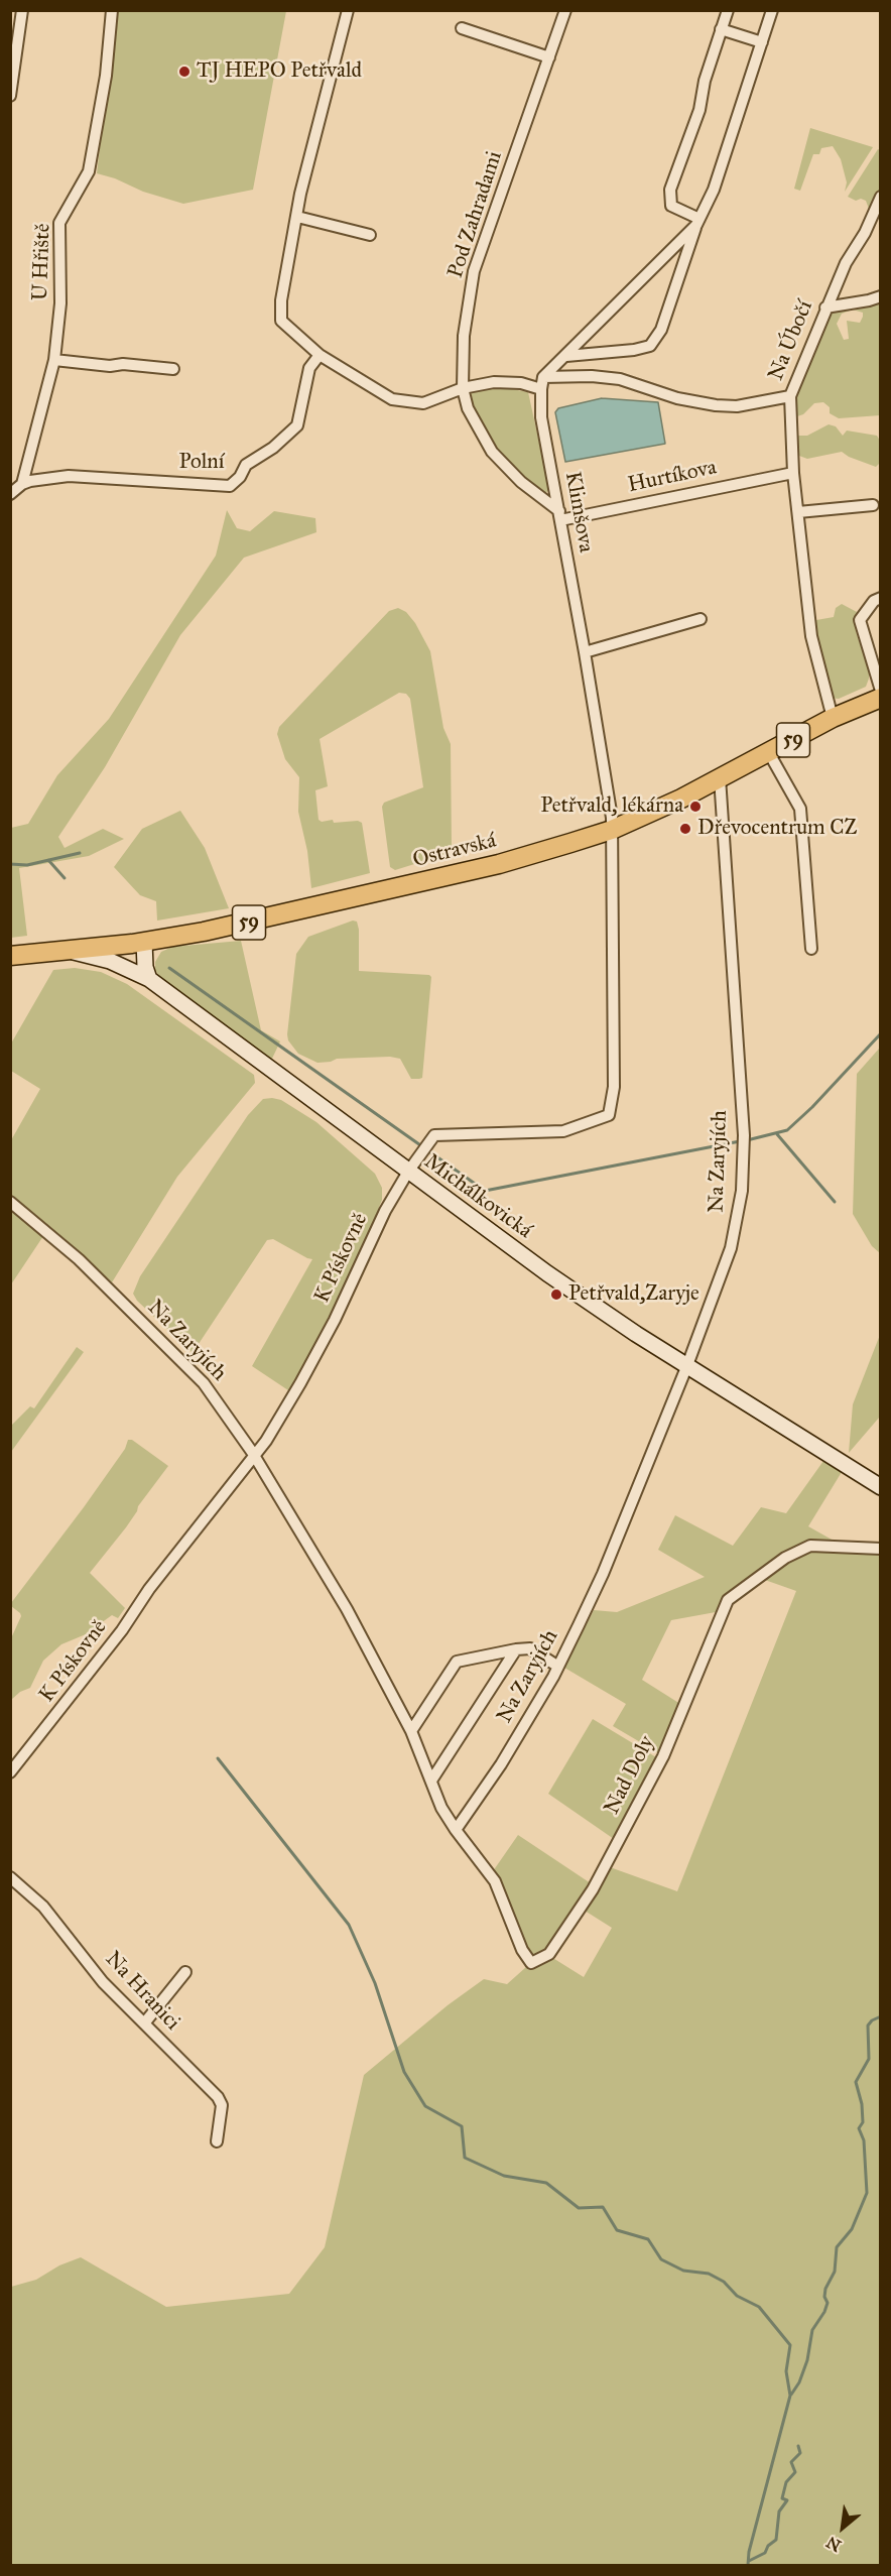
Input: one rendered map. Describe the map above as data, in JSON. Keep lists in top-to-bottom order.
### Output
{
  "streets": {
    "main road": ["59", "Ostravská"],
    "street": [
      "Pod Zahradami",
      "U Hřiště",
      "Na Úbočí",
      "Polní",
      "Hurtíkova",
      "Klimšova",
      "Na Zaryjích",
      "Michálkovická",
      "K Pískovně",
      "Nad Doly",
      "Na Hranici"
    ]
  },
  "crossings": [
    ["Pod Zahradami", "Hurtíkova"],
    ["Pod Zahradami", "Klimšova"],
    ["U Hřiště", "Polní"],
    ["Na Úbočí", "Hurtíkova"],
    ["Na Úbočí", "Ostravská"],
    ["Hurtíkova", "Klimšova"],
    ["Klimšova", "Ostravská"],
    ["Klimšova", "K Pískovně"],
    ["Ostravská", "Na Zaryjích"],
    ["Ostravská", "Michálkovická"],
    ["Ostravská", "K Pískovně"],
    ["Na Zaryjích", "Michálkovická"],
    ["Na Zaryjích", "K Pískovně"],
    ["Na Zaryjích", "Nad Doly"],
    ["Michálkovická", "K Pískovně"]
  ],
  "places": [
    "TJ HEPO Petřvald",
    "Petřvald, lékárna",
    "Dřevocentrum CZ",
    "Petřvald,Zaryje"
  ],
  "north": "bottom left"
}
